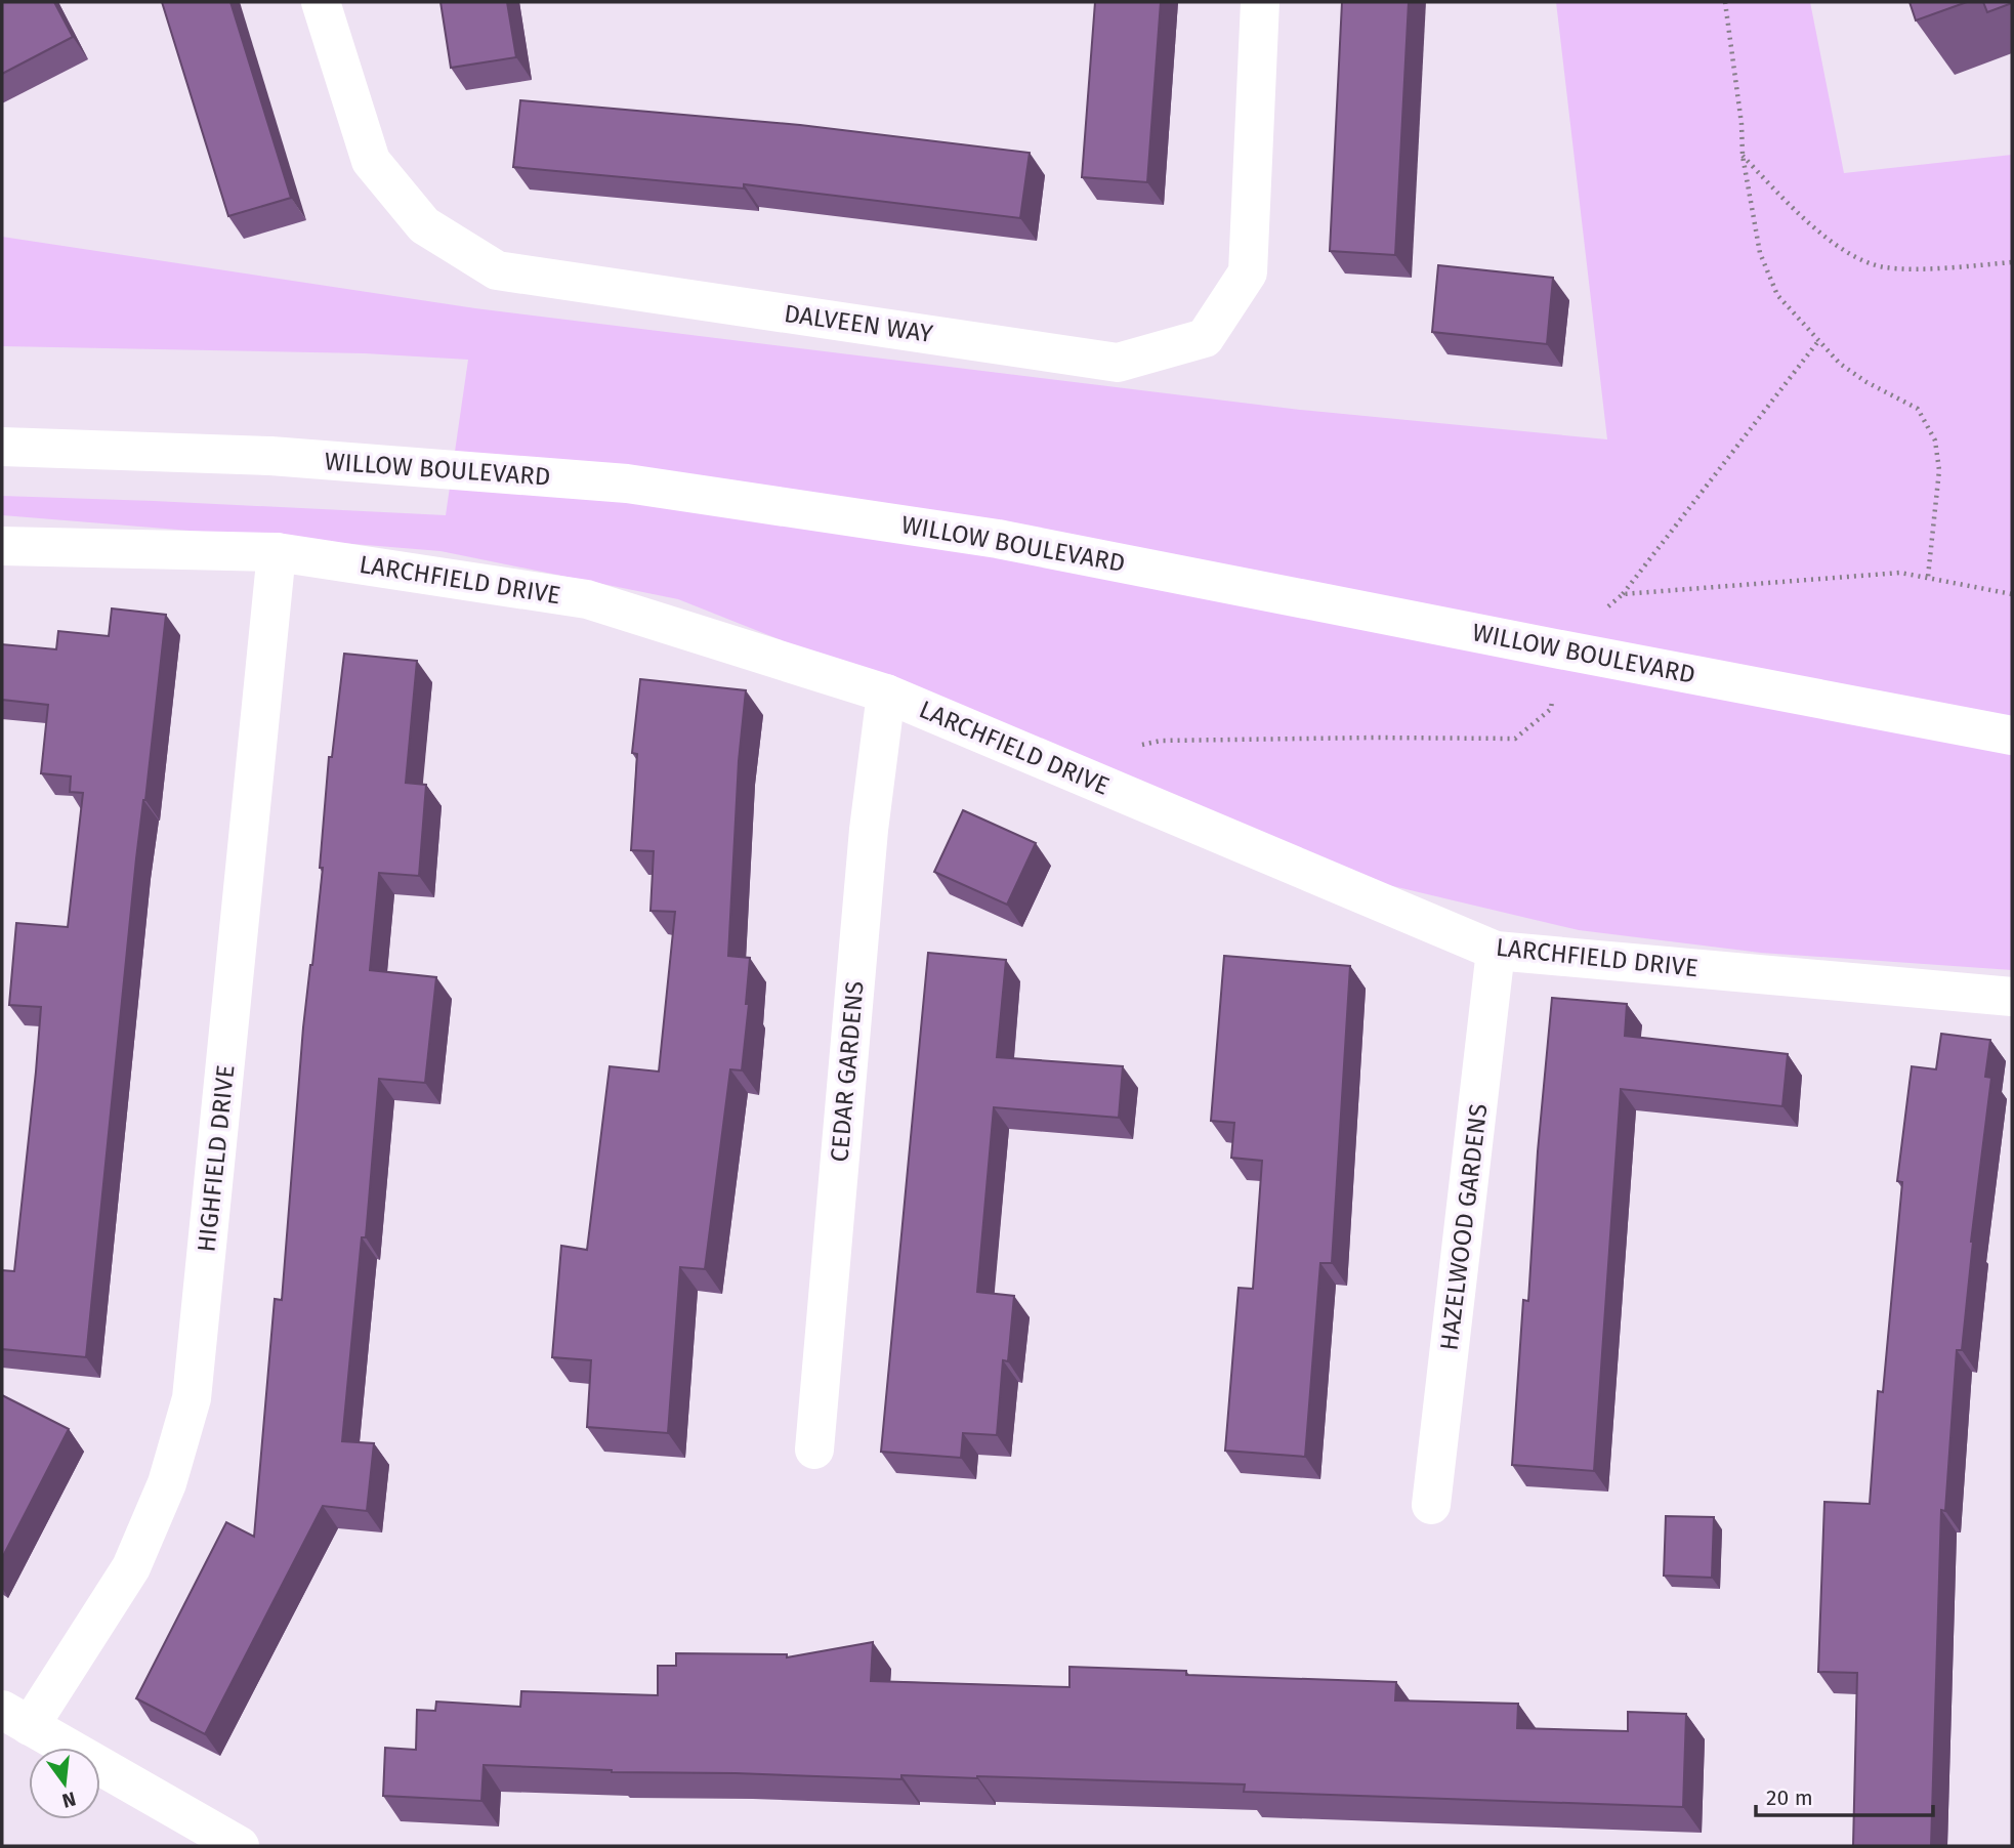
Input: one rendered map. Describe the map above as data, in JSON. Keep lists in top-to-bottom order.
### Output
{
  "streets": {
    "street": [
      "DALVEEN WAY",
      "WILLOW BOULEVARD",
      "LARCHFIELD DRIVE",
      "CEDAR GARDENS",
      "HIGHFIELD DRIVE",
      "HAZELWOOD GARDENS"
    ]
  },
  "crossings": [
    ["LARCHFIELD DRIVE", "CEDAR GARDENS"],
    ["LARCHFIELD DRIVE", "HIGHFIELD DRIVE"],
    ["LARCHFIELD DRIVE", "HAZELWOOD GARDENS"]
  ],
  "scale_bar": "20 m",
  "north": "bottom"
}
